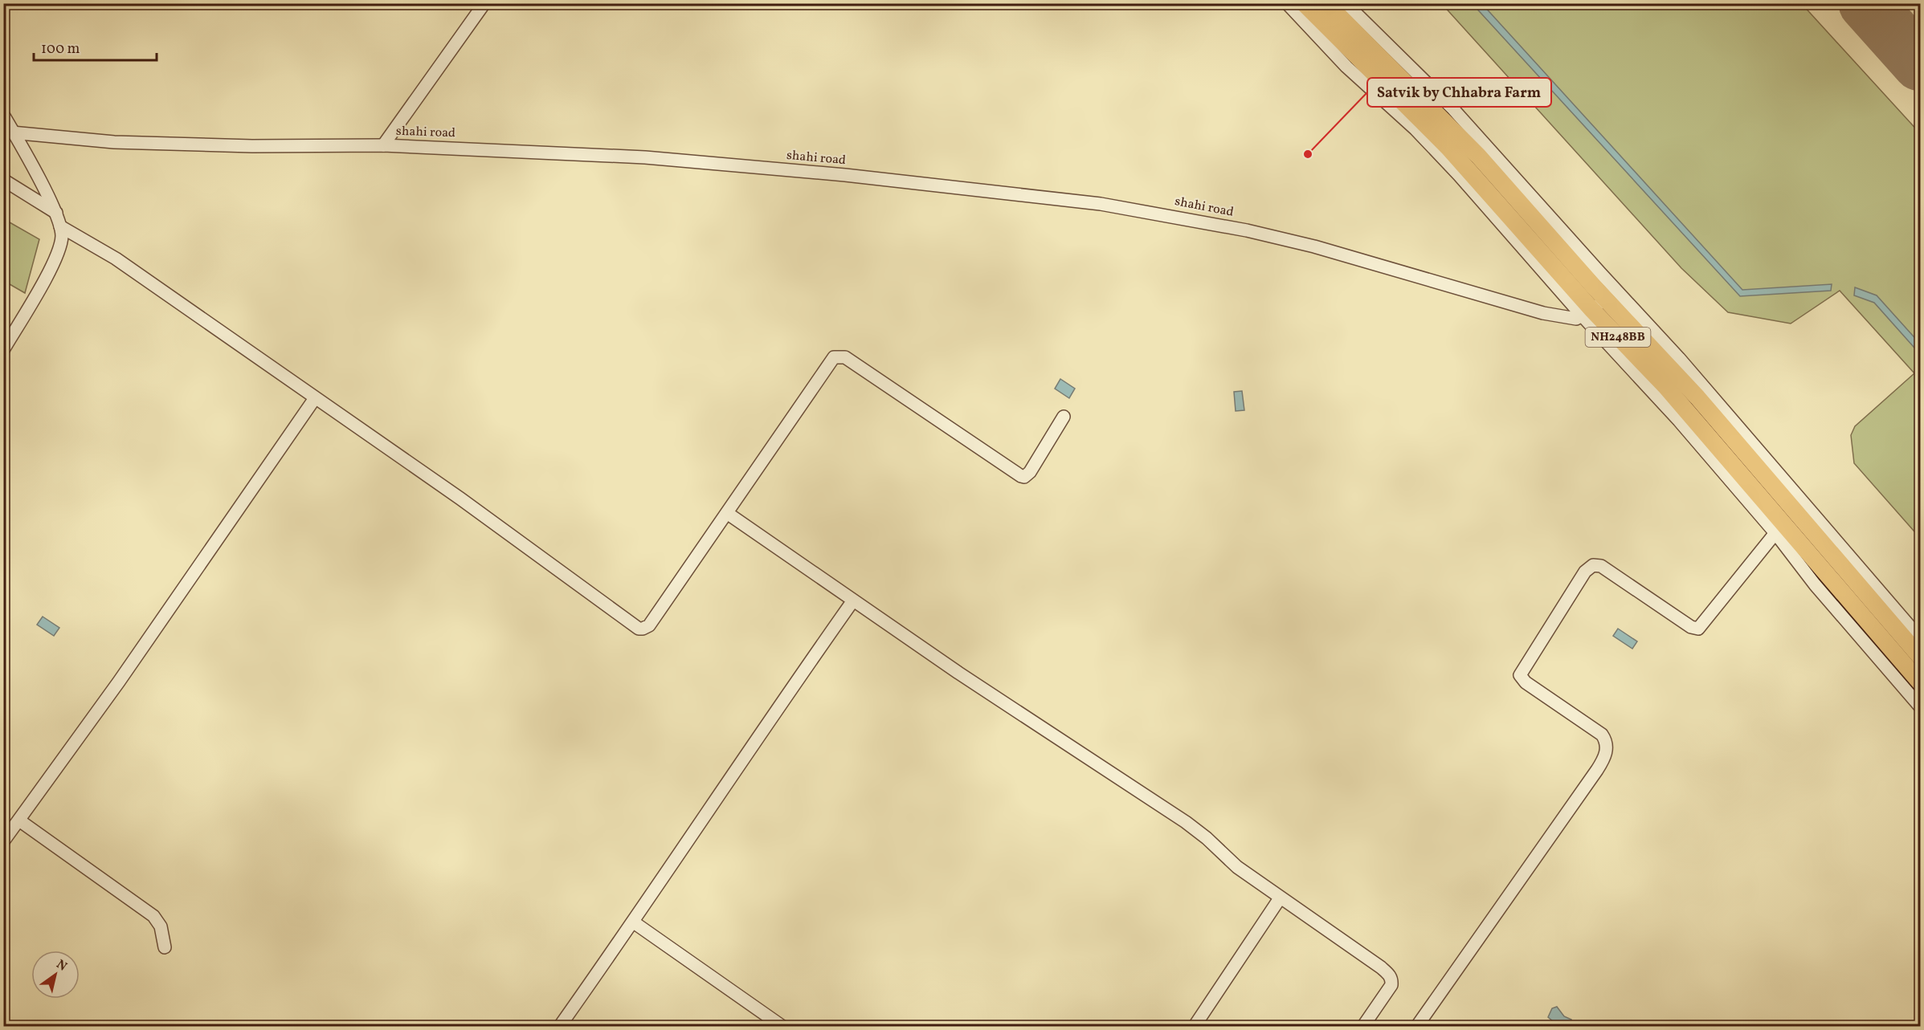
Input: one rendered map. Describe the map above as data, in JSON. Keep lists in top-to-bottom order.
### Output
{
  "streets": {
    "highway": ["NH248BB"],
    "street": ["shahi road"]
  },
  "crossings": [
    ["shahi road", "NH248BB"]
  ],
  "places": ["Satvik by Chhabra Farm"],
  "scale_bar": "100 m",
  "north": "top right"
}
